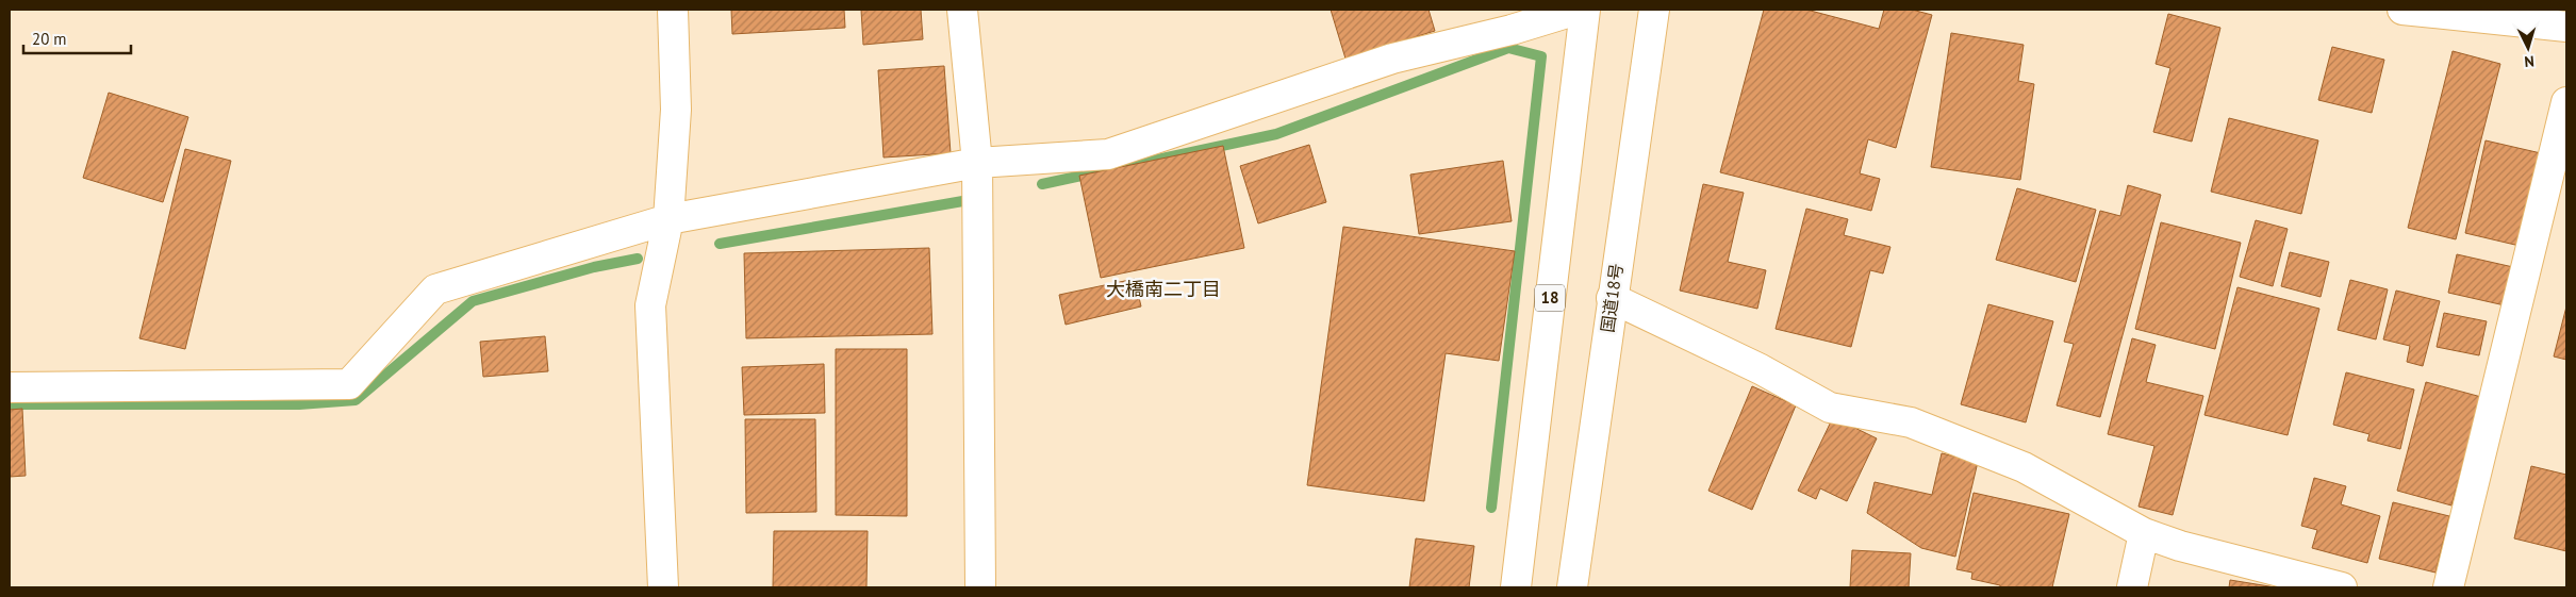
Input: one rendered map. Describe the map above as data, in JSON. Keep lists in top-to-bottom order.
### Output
{
  "streets": {
    "main road": ["18", "国道18号"]
  },
  "districts": ["大橋南二丁目"],
  "scale_bar": "20 m",
  "north": "bottom"
}
